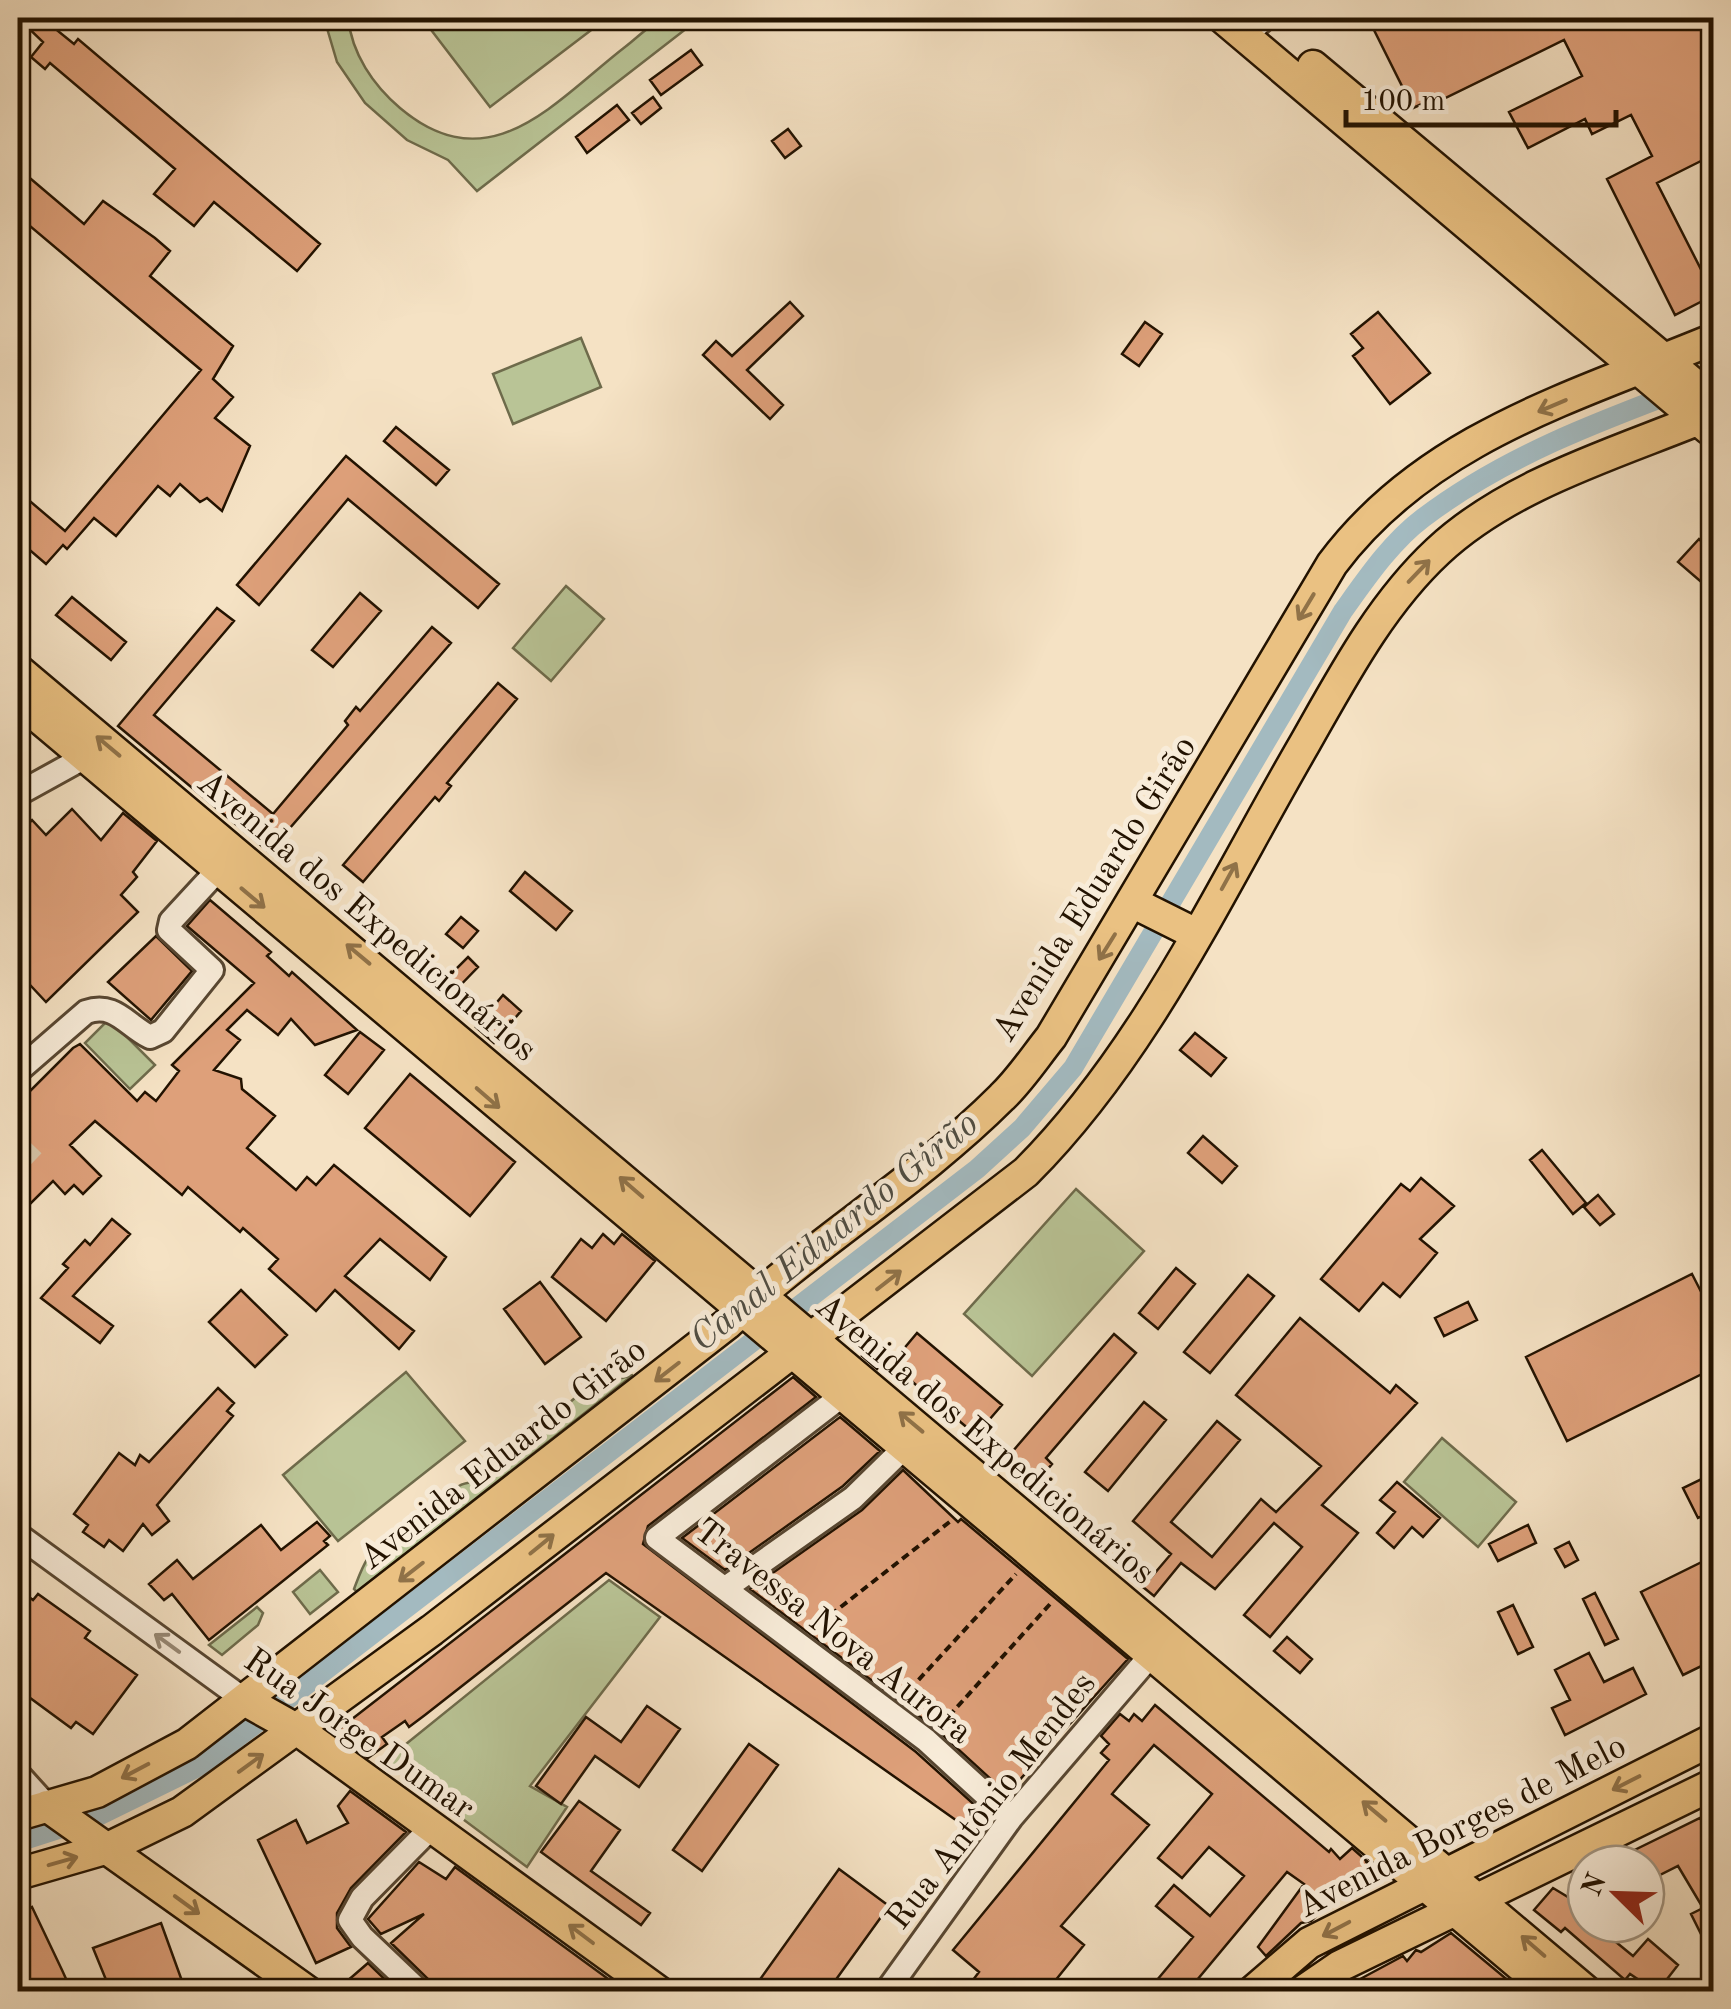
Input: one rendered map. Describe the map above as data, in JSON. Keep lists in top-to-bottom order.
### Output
{
  "streets": {
    "main road": [
      "Avenida Eduardo Girão",
      "Avenida dos Expedicionários",
      "Rua Jorge Dumar",
      "Avenida Borges de Melo"
    ],
    "street": ["Travessa Nova Aurora", "Rua Antônio Mendes"]
  },
  "crossings": [
    ["Avenida Eduardo Girão", "Avenida dos Expedicionários"],
    ["Avenida Eduardo Girão", "Rua Jorge Dumar"],
    ["Avenida dos Expedicionários", "Travessa Nova Aurora"],
    ["Avenida dos Expedicionários", "Rua Antônio Mendes"],
    ["Avenida dos Expedicionários", "Avenida Borges de Melo"],
    ["Travessa Nova Aurora", "Rua Antônio Mendes"]
  ],
  "one_way": ["Rua Jorge Dumar"],
  "water": ["Canal Eduardo Girão"],
  "scale_bar": "100 m",
  "north": "top left"
}
